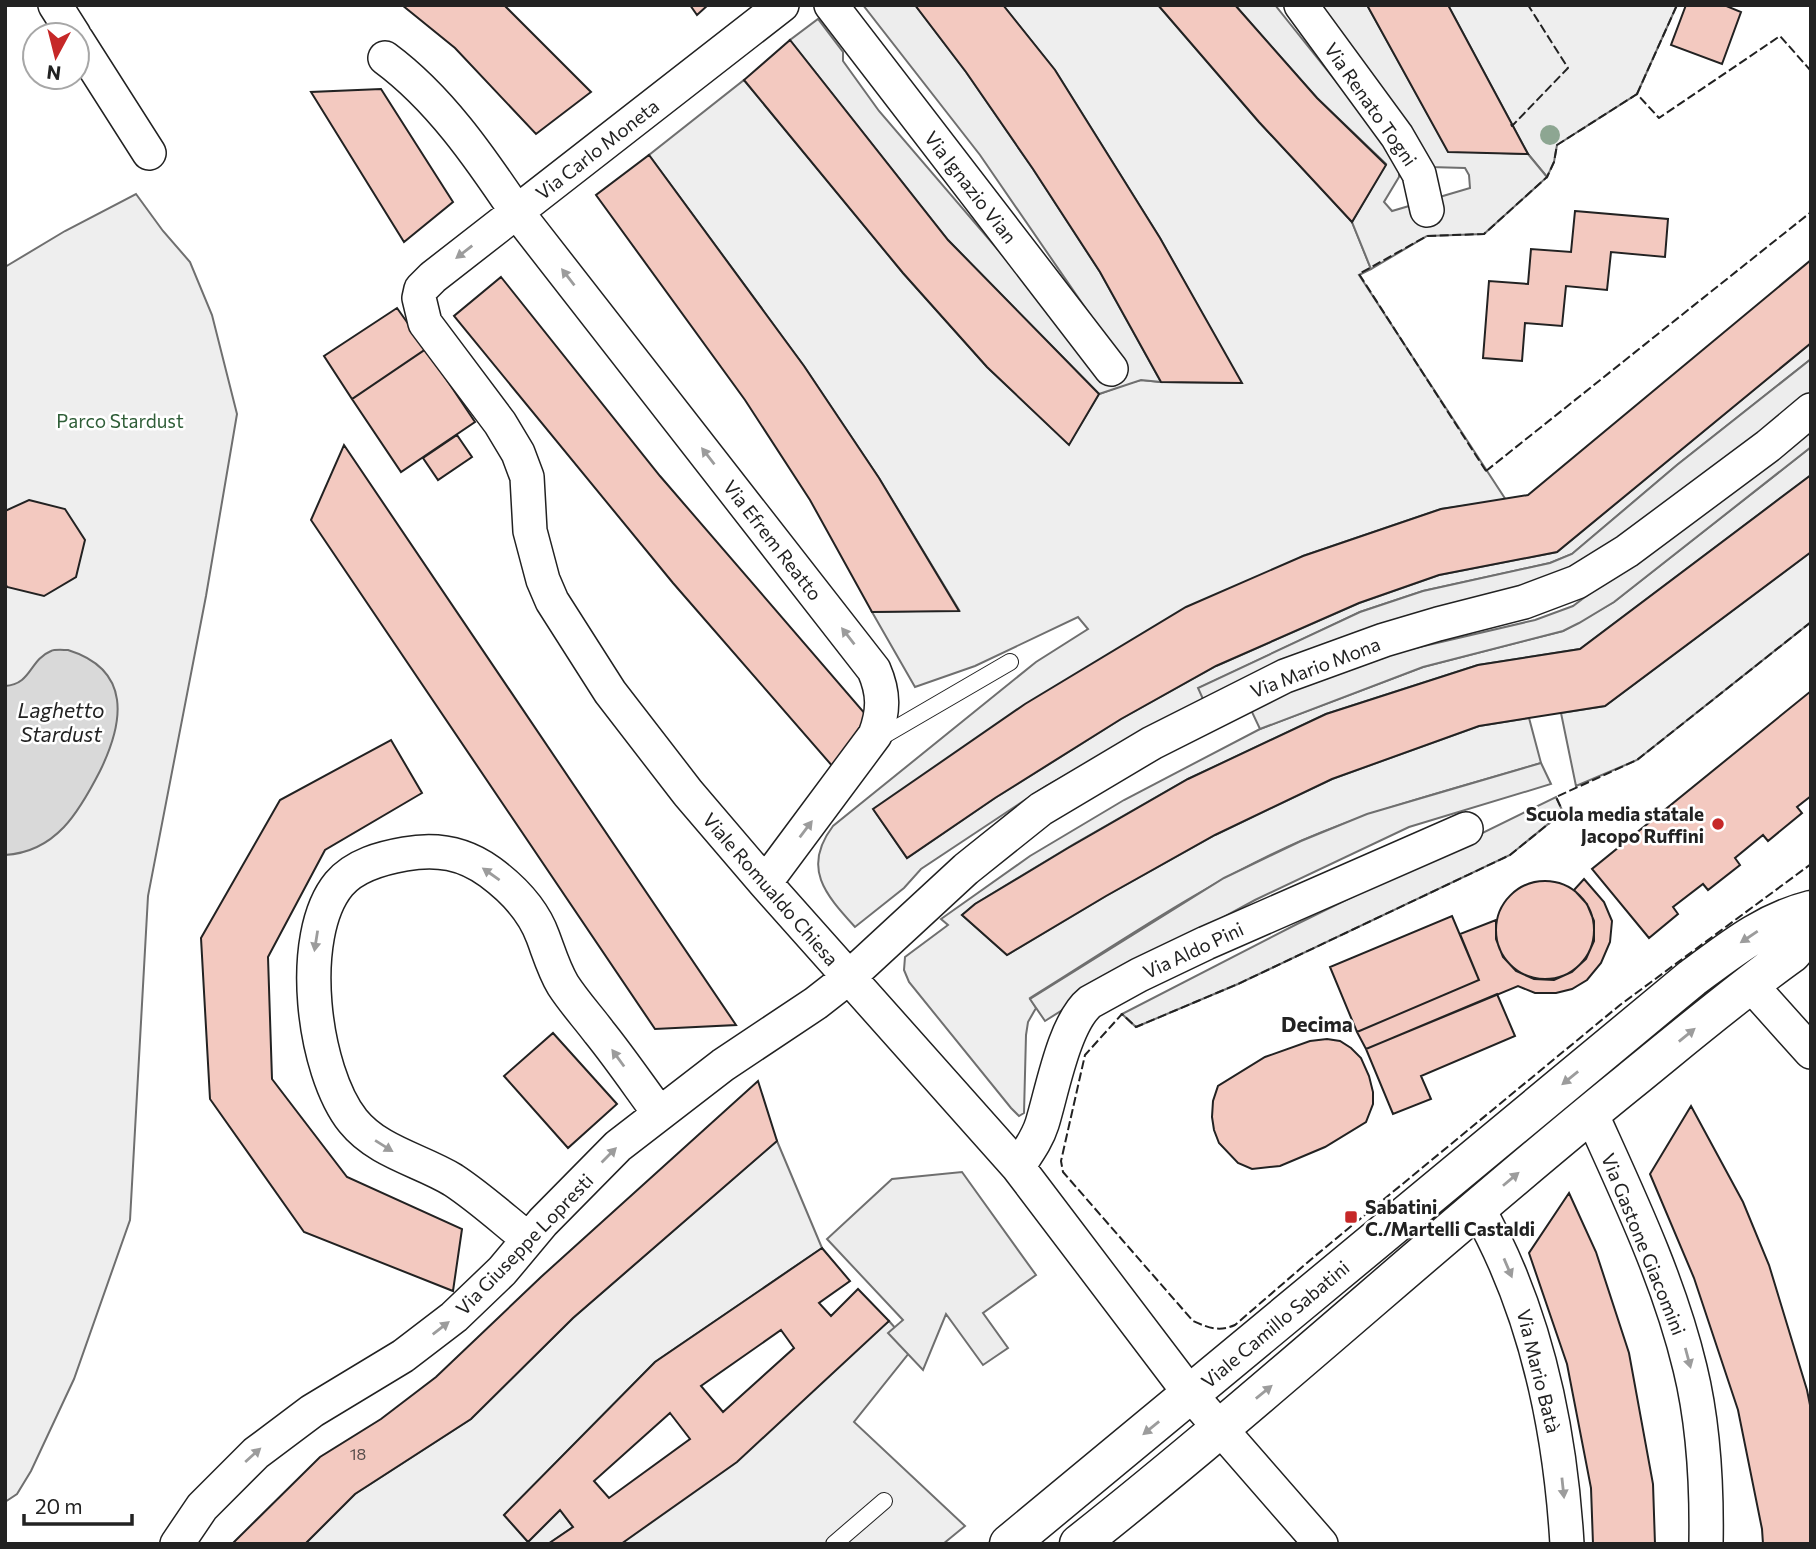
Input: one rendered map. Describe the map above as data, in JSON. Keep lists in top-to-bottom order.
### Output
{
  "streets": {
    "street": [
      "Via Renato Togni",
      "Via Carlo Moneta",
      "Via Ignazio Vian",
      "Via Efrem Reatto",
      "Via Mario Mona",
      "Viale Romualdo Chiesa",
      "Via Aldo Pini",
      "Via Giuseppe Lopresti",
      "Via Gastone Giacomini",
      "Viale Camillo Sabatini",
      "Via Mario Batà"
    ]
  },
  "crossings": [
    ["Via Carlo Moneta", "Via Efrem Reatto"],
    ["Via Carlo Moneta", "Viale Romualdo Chiesa"],
    ["Via Efrem Reatto", "Viale Romualdo Chiesa"],
    ["Via Mario Mona", "Viale Romualdo Chiesa"],
    ["Via Mario Mona", "Via Giuseppe Lopresti"],
    ["Viale Romualdo Chiesa", "Via Aldo Pini"],
    ["Viale Romualdo Chiesa", "Via Giuseppe Lopresti"],
    ["Viale Romualdo Chiesa", "Viale Camillo Sabatini"]
  ],
  "one_way": [
    "Via Efrem Reatto",
    "Via Giuseppe Lopresti",
    "Via Gastone Giacomini",
    "Via Mario Batà"
  ],
  "districts": ["Decima"],
  "water": ["Laghetto Stardust"],
  "parks": ["Parco Stardust"],
  "places": {
    "other": ["Scuola media statale Jacopo Ruffini"],
    "transit": ["Sabatini C./Martelli Castaldi"]
  },
  "house_numbers": ["18"],
  "scale_bar": "20 m",
  "north": "bottom"
}
